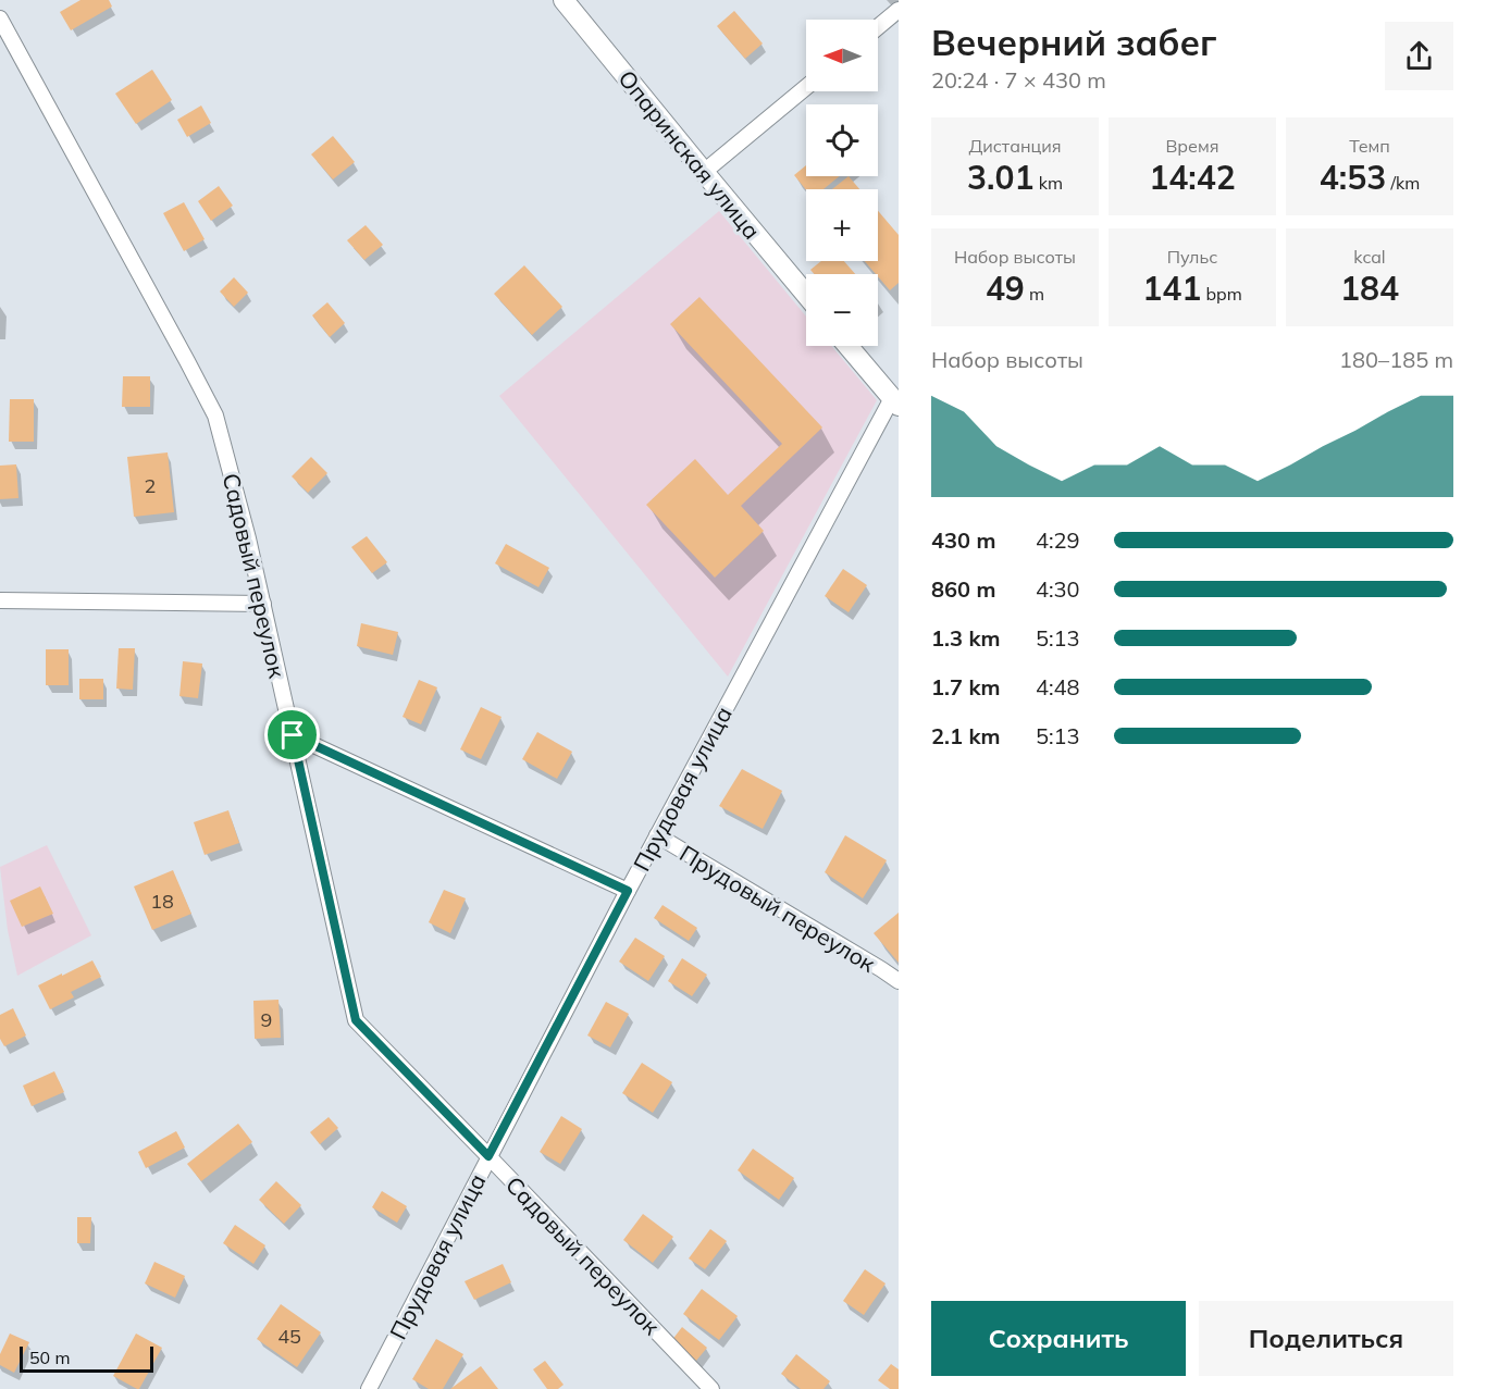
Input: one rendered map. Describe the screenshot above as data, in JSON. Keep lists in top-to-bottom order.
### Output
{
  "streets": {
    "main road": ["Опаринская улица"],
    "street": ["Садовый переулок", "Прудовая улица", "Прудовый переулок"]
  },
  "crossings": [
    ["Садовый переулок", "Прудовая улица"],
    ["Прудовая улица", "Прудовый переулок"]
  ],
  "house_numbers": [
    "2",
    "18",
    "9",
    "45"
  ],
  "scale_bar": "50 m",
  "north": "left",
  "page": {
    "heading": ["Вечерний забег", "20:24 · 7 × 430 m"],
    "map_buttons": ["+", "−"],
    "stats": [
      ["Дистанция", "3.01 km"],
      ["Время", "14:42"],
      ["Темп", "4:53 /km"],
      ["Набор высоты", "49 m"],
      ["Пульс", "141 bpm"],
      ["kcal", "184"]
    ],
    "chart": ["Набор высоты", "180–185 m"],
    "list": [
      {
        "name": "430 m",
        "note": "4:29"
      },
      {
        "name": "860 m",
        "note": "4:30"
      },
      {
        "name": "1.3 km",
        "note": "5:13"
      },
      {
        "name": "1.7 km",
        "note": "4:48"
      },
      {
        "name": "2.1 km",
        "note": "5:13"
      }
    ],
    "buttons": ["Сохранить", "Поделиться"],
    "scale": "50 m"
  }
}
